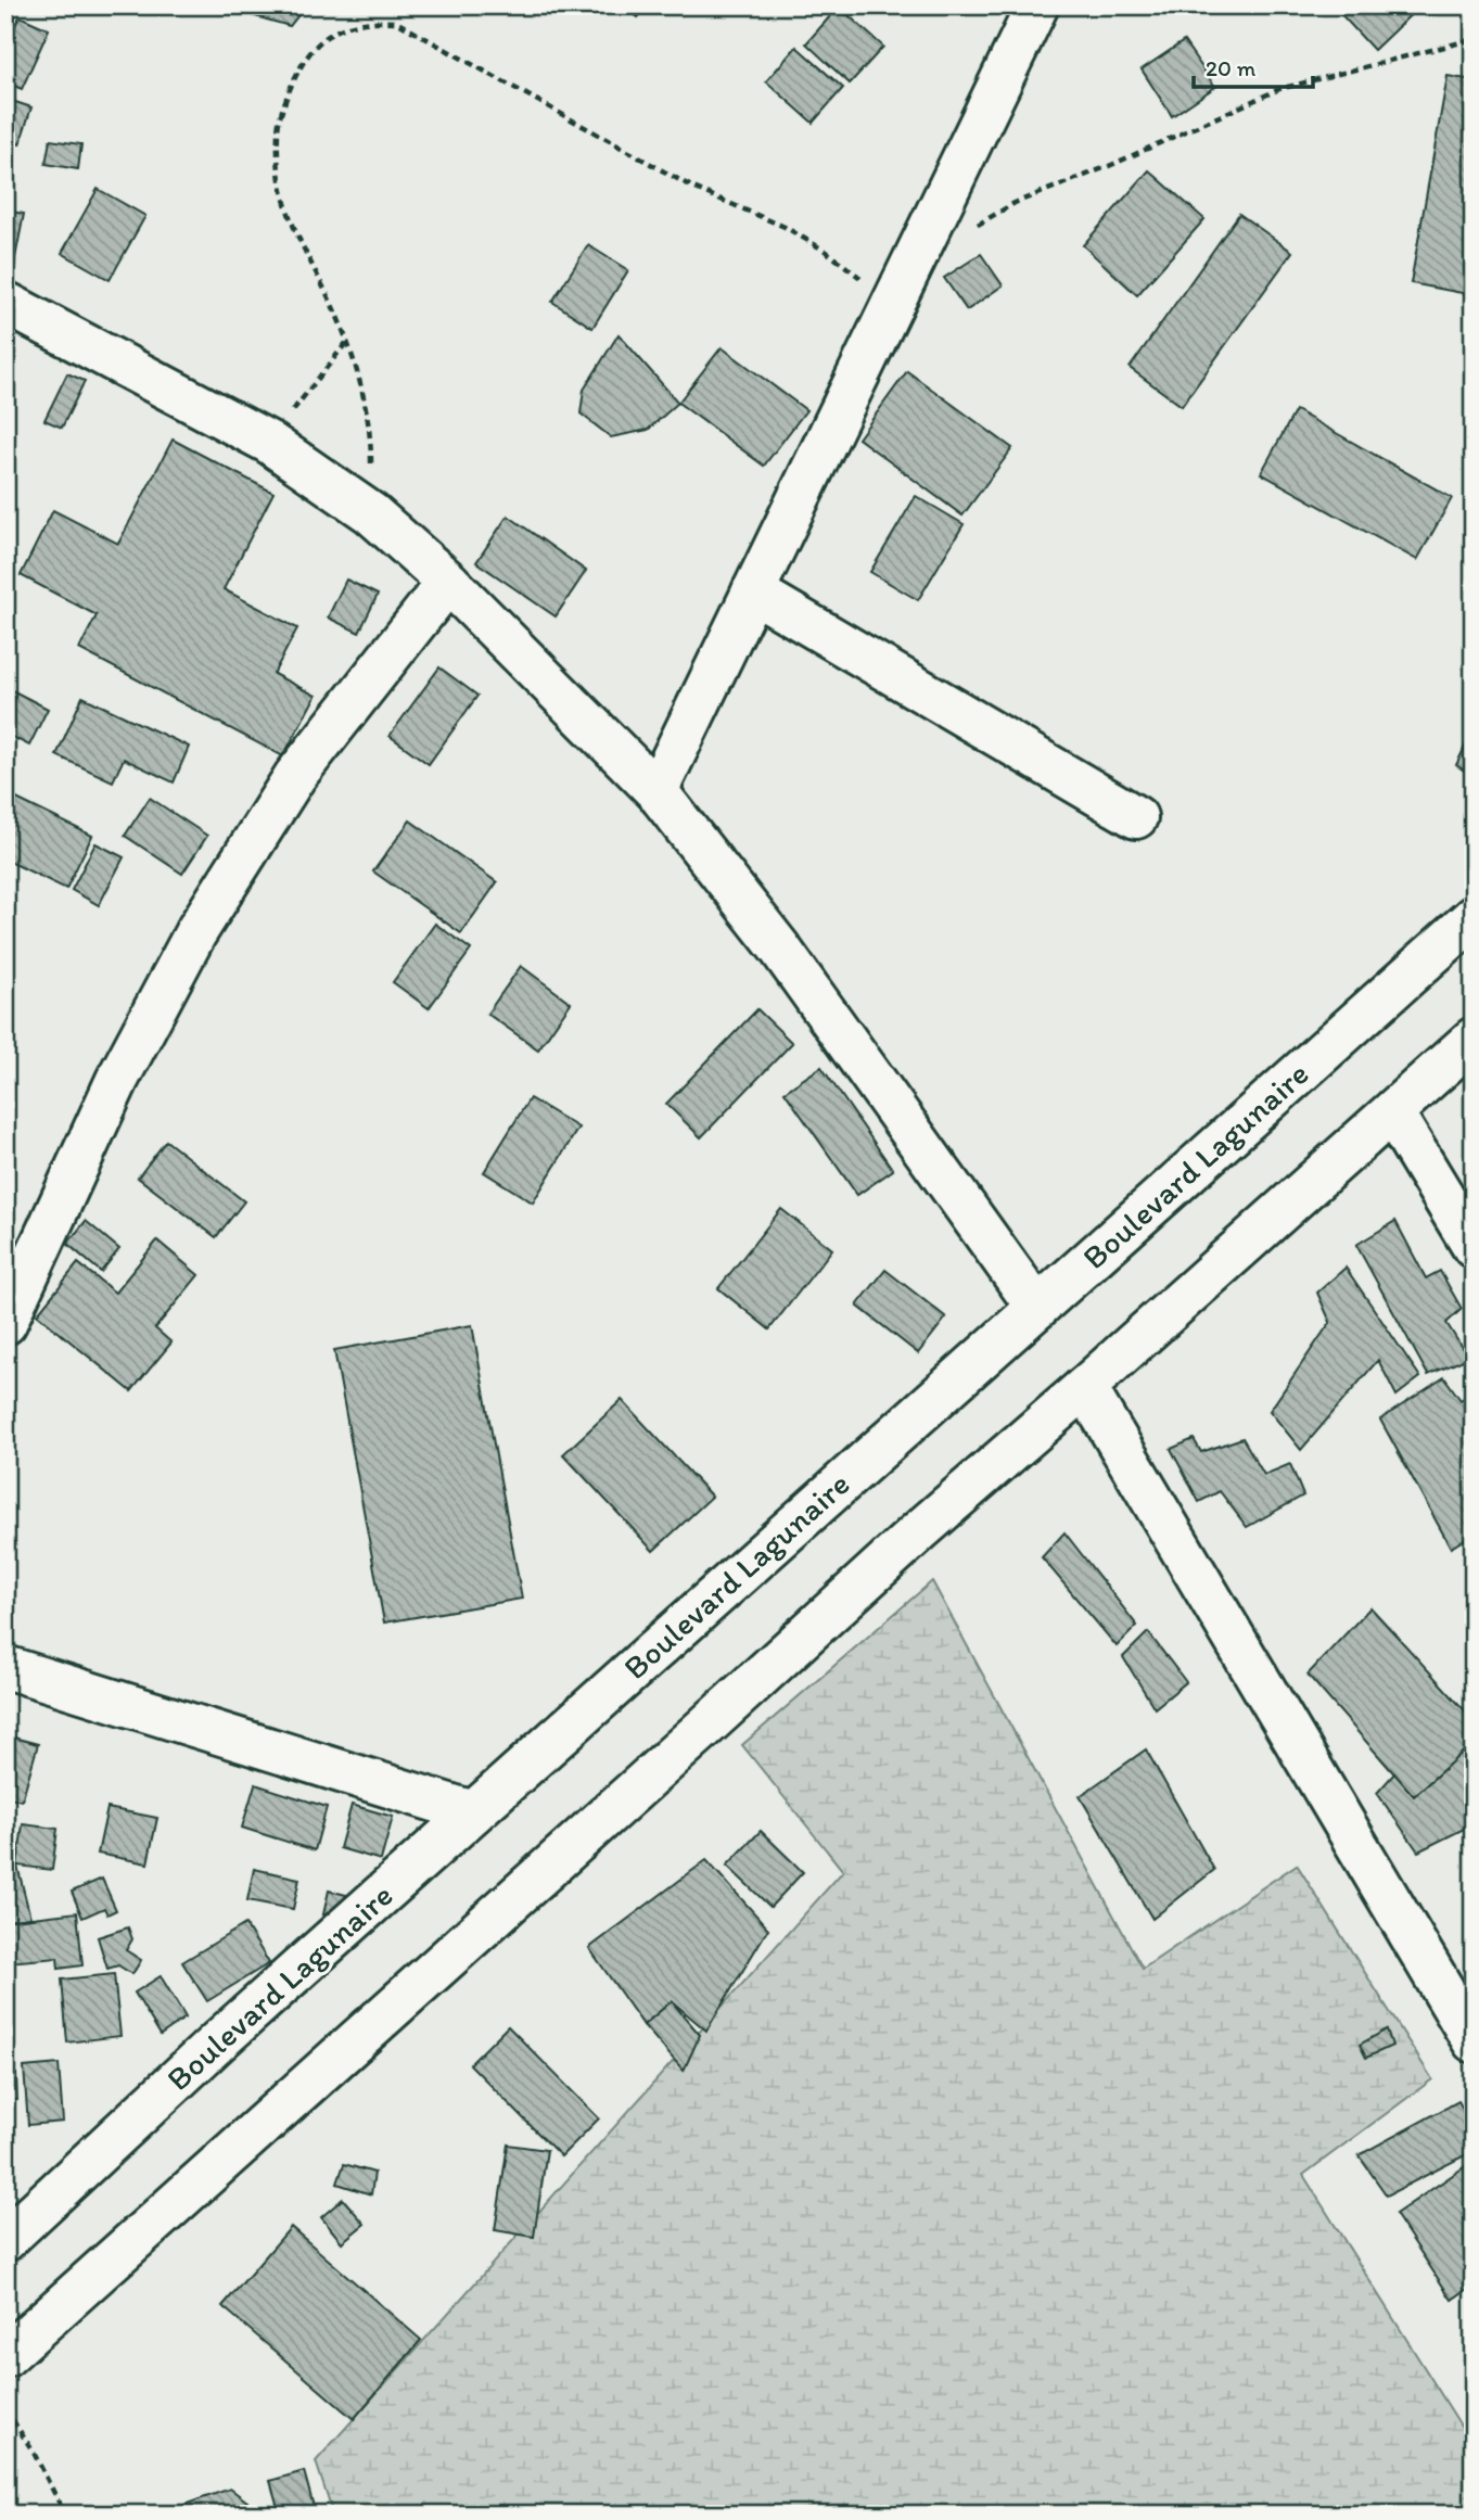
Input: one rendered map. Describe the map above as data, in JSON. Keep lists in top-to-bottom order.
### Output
{
  "streets": {
    "street": ["Boulevard Lagunaire"]
  },
  "scale_bar": "20 m"
}
